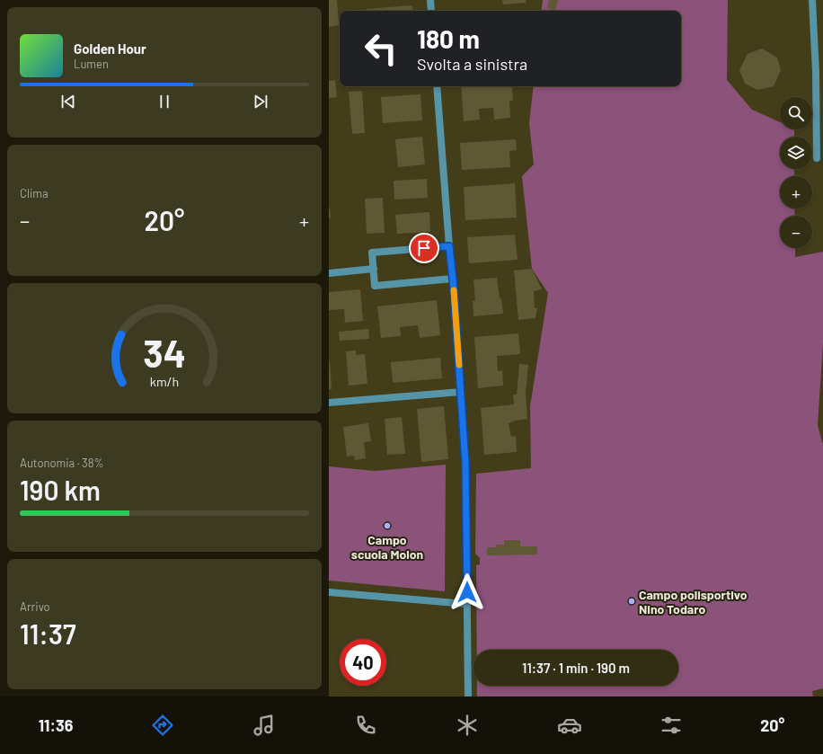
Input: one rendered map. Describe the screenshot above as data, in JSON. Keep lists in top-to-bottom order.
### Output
{
  "places": ["Campo scuola Molon", "Campo polisportivo Nino Todaro"],
  "page": {
    "turn": ["180 m", "Svolta a sinistra"],
    "song": ["Golden Hour", "Lumen"],
    "map_buttons": ["+", "−"],
    "tile": [
      "Clima",
      ["Autonomia · 38%", "190 km"],
      ["Arrivo", "11:37"]
    ],
    "heat": ["−", "20°", "+"],
    "limit": "40",
    "trip": "11:37 · 1 min · 190 m",
    "tabs": ["11:36", "20°"],
    "gauge": ["34", "km/h"]
  }
}
